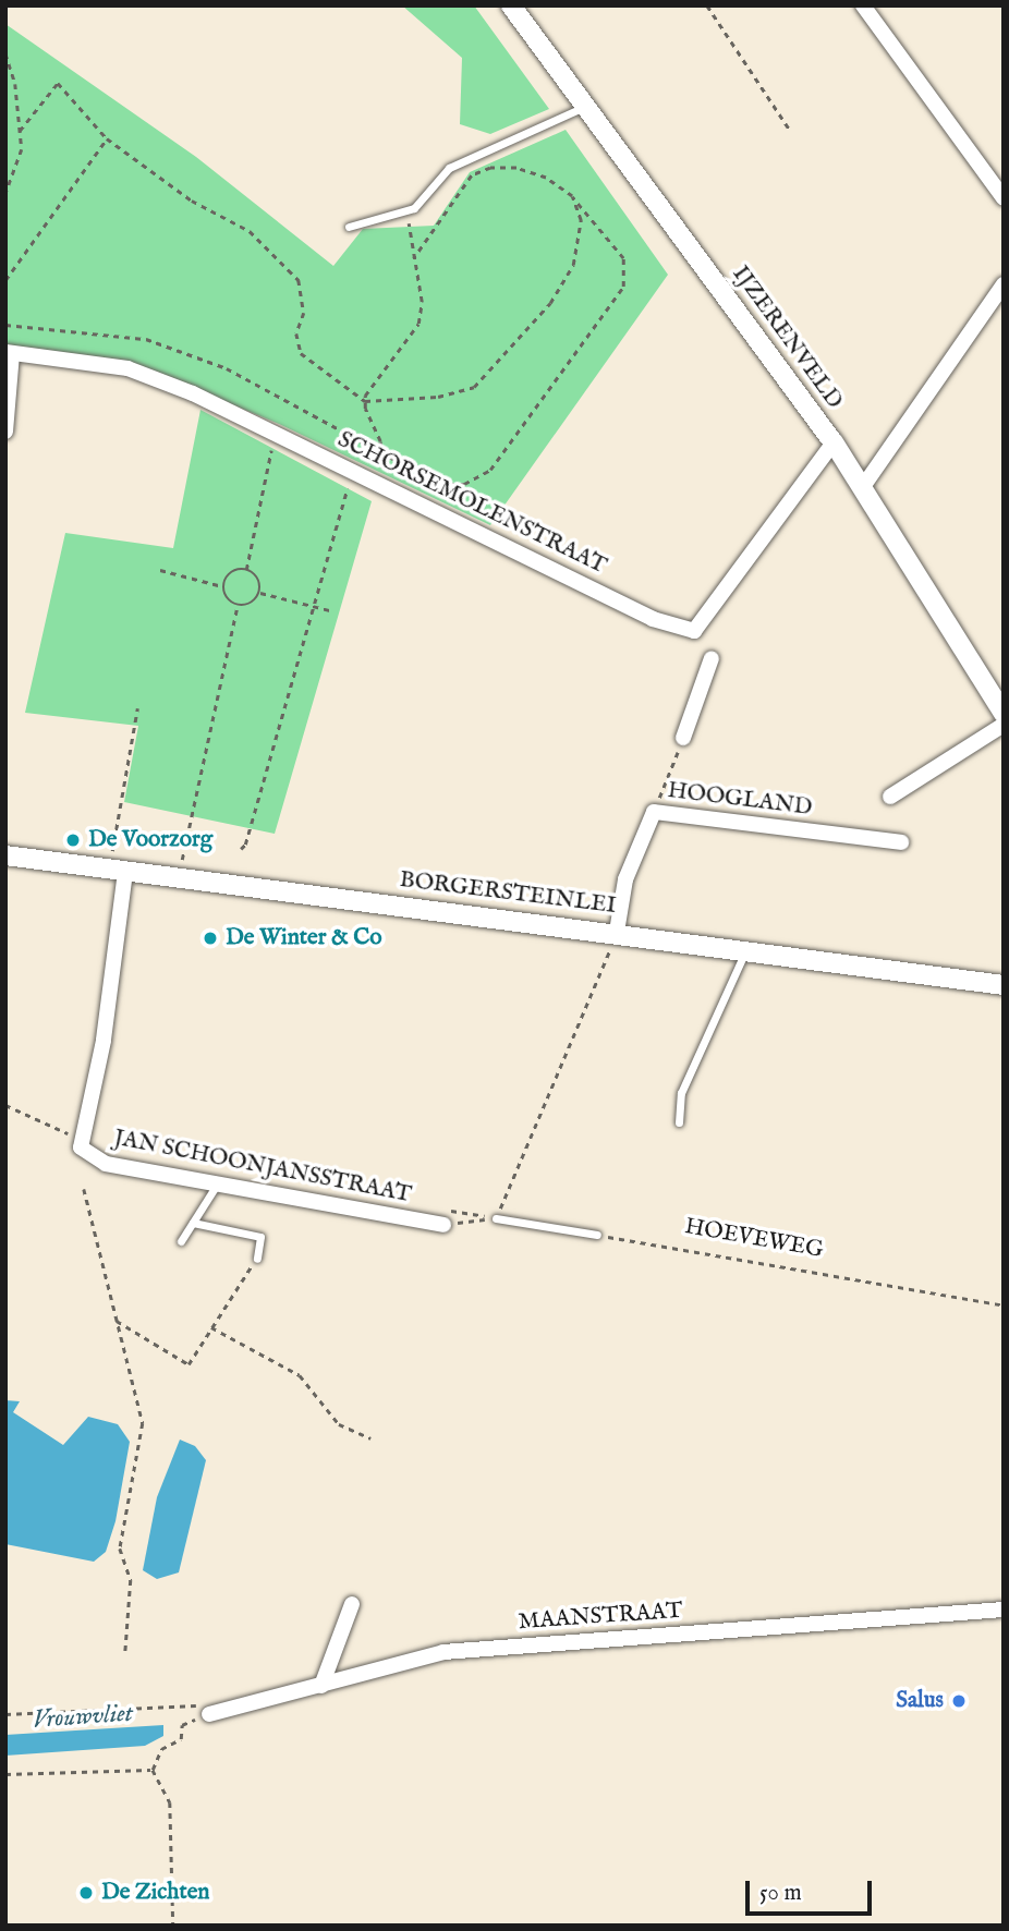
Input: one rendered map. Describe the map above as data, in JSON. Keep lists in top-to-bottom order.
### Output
{
  "streets": {
    "street": [
      "IJZERENVELD",
      "SCHORSEMOLENSTRAAT",
      "HOOGLAND",
      "BORGERSTEINLEI",
      "JAN SCHOONJANSSTRAAT",
      "MAANSTRAAT"
    ],
    "path": ["HOEVEWEG"]
  },
  "crossings": [
    ["IJZERENVELD", "SCHORSEMOLENSTRAAT"],
    ["HOOGLAND", "BORGERSTEINLEI"],
    ["BORGERSTEINLEI", "JAN SCHOONJANSSTRAAT"]
  ],
  "water": ["Vrouwvliet"],
  "places": [
    "De Voorzorg",
    "De Winter & Co",
    "Salus",
    "De Zichten"
  ],
  "scale_bar": "50 m"
}
